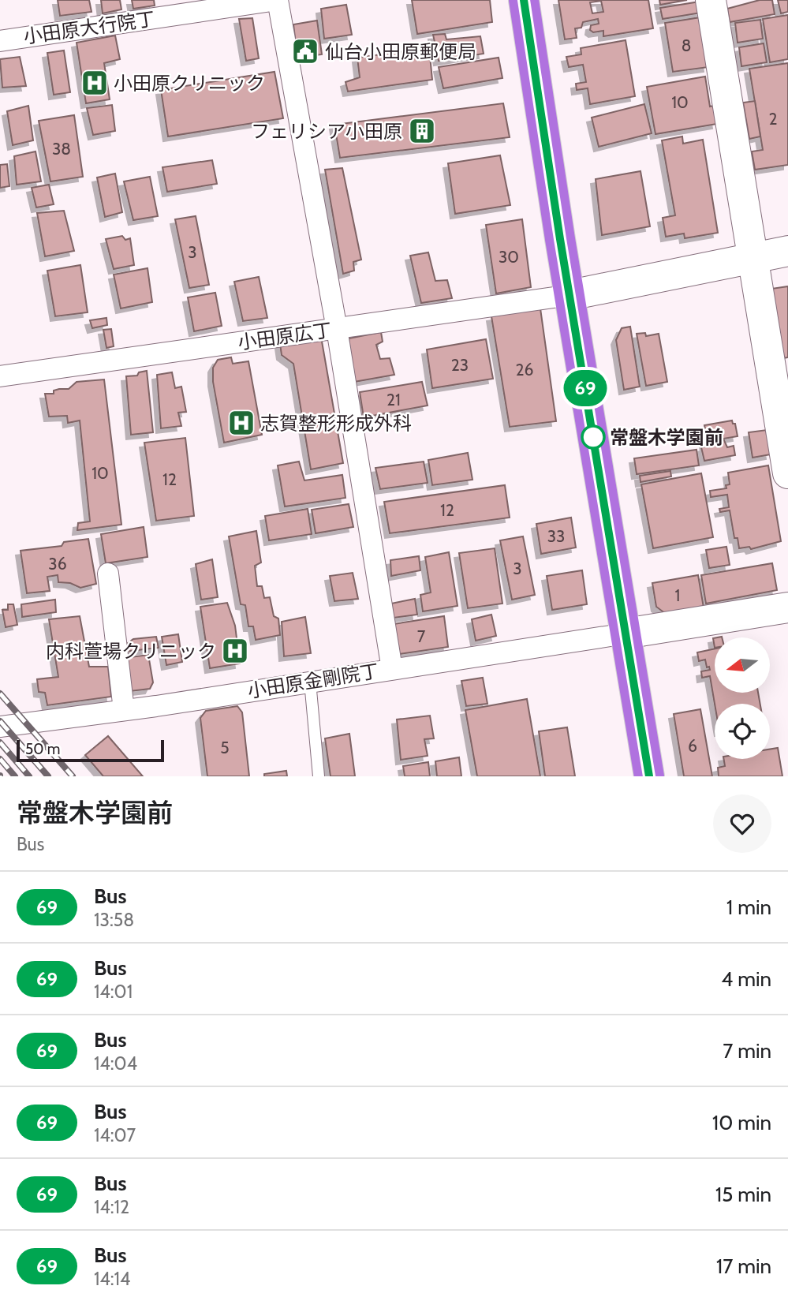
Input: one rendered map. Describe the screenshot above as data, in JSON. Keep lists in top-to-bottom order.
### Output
{
  "streets": {
    "street": ["小田原大行院丁", "小田原広丁", "小田原金剛院丁"]
  },
  "places": {
    "public building": ["仙台小田原郵便局"],
    "hospital": ["小田原クリニック", "志賀整形形成外科", "内科萱場クリニック"],
    "building": ["フェリシア小田原"],
    "other": ["常盤木学園前"]
  },
  "lines": ["bus line 69"],
  "house_numbers": [
    "8",
    "10",
    "2",
    "38",
    "3",
    "30",
    "23",
    "26",
    "21",
    "10",
    "12",
    "12",
    "33",
    "36",
    "3",
    "1",
    "7",
    "6",
    "5"
  ],
  "scale_bar": "50 m",
  "north": "left",
  "page": {
    "on_map": "69",
    "scale": "50 m",
    "heading": ["常盤木学園前", "Bus"],
    "list": [
      {
        "mark": "69",
        "name": "Bus",
        "note": "13:58",
        "value": "1 min"
      },
      {
        "mark": "69",
        "name": "Bus",
        "note": "14:01",
        "value": "4 min"
      },
      {
        "mark": "69",
        "name": "Bus",
        "note": "14:04",
        "value": "7 min"
      },
      {
        "mark": "69",
        "name": "Bus",
        "note": "14:07",
        "value": "10 min"
      },
      {
        "mark": "69",
        "name": "Bus",
        "note": "14:12",
        "value": "15 min"
      },
      {
        "mark": "69",
        "name": "Bus",
        "note": "14:14",
        "value": "17 min"
      }
    ]
  }
}
